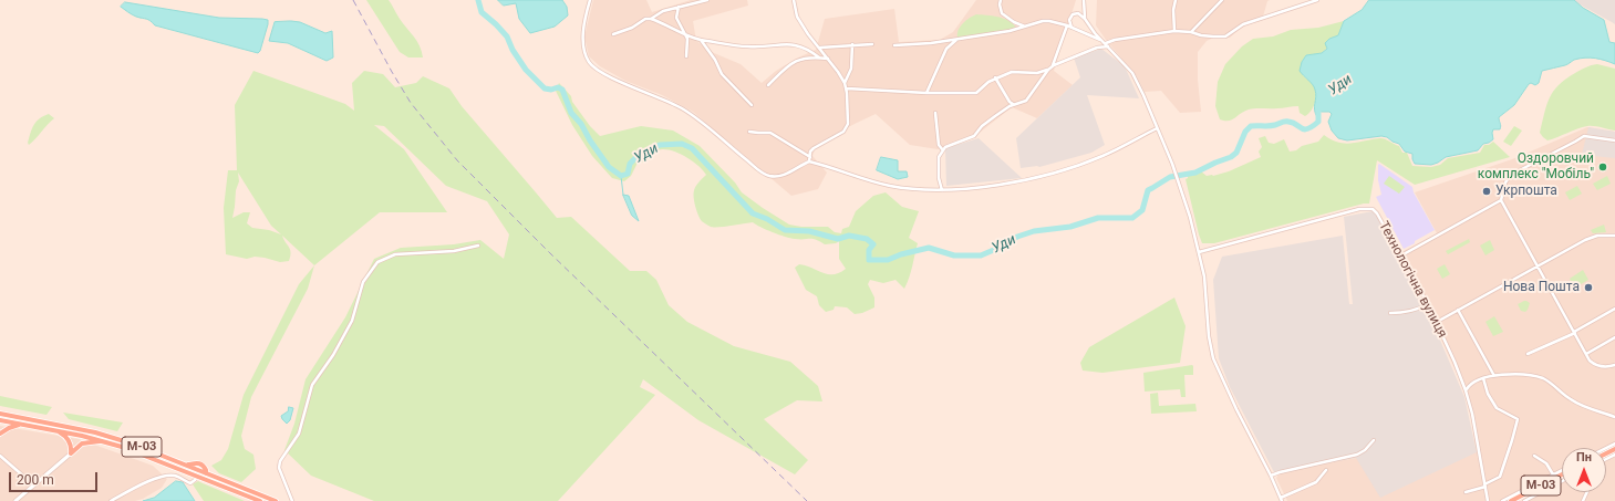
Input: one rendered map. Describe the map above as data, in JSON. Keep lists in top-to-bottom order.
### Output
{
  "streets": {
    "highway": ["М-03"],
    "street": ["Технологічна вулиця"]
  },
  "water": ["Уди"],
  "places": ["Оздоровчий комплекс \"Мобіль\"", "Укрпошта", "Нова Пошта"],
  "scale_bar": "200 m",
  "north": "top"
}
